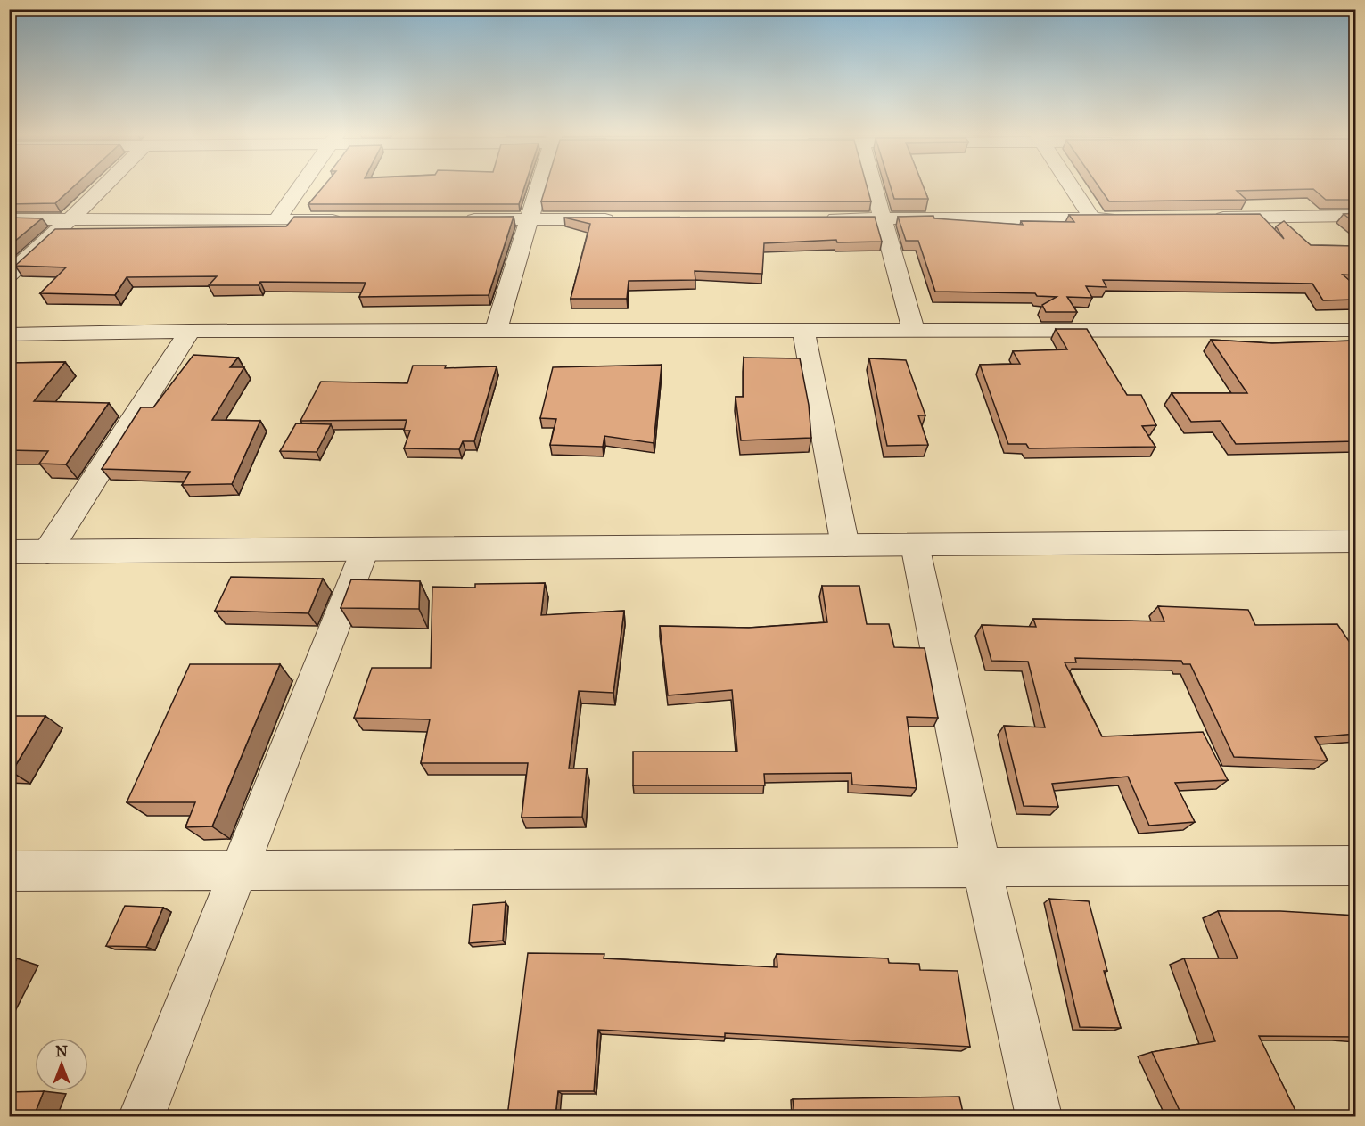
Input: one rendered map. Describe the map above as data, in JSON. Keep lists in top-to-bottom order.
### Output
{
  "north": "top"
}
